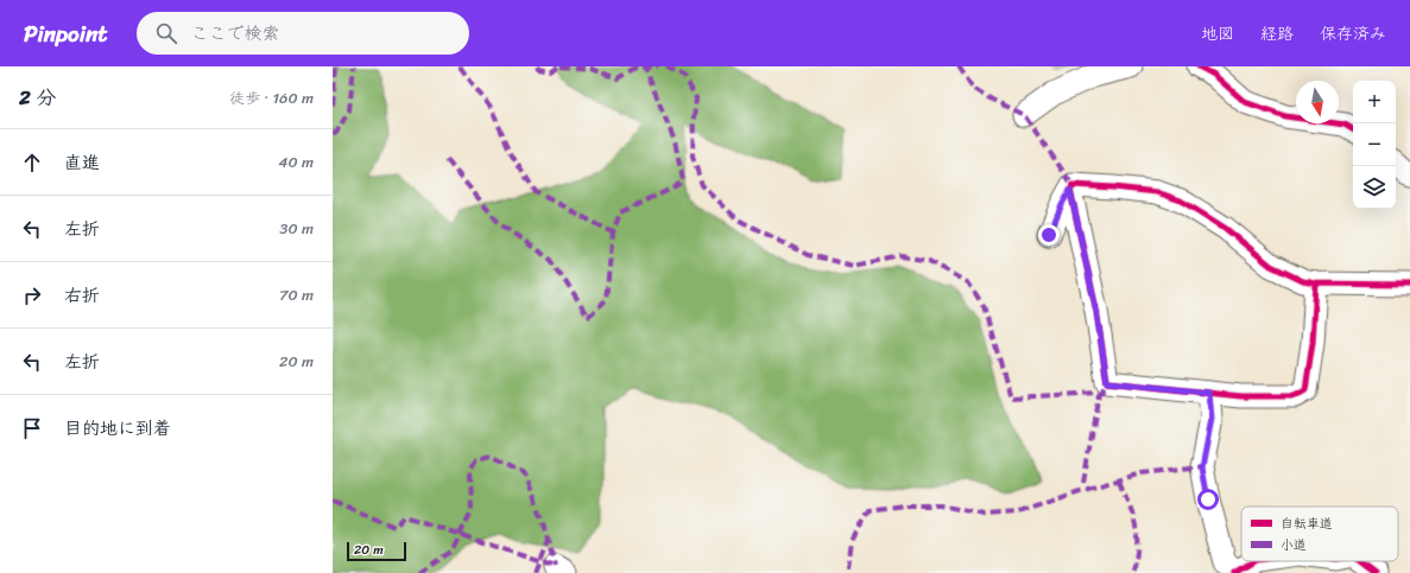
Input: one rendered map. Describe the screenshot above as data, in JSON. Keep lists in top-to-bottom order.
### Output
{
  "legend": ["自転車道", "小道"],
  "scale_bar": "20 m",
  "north": "bottom",
  "page": {
    "header": "Pinpoint",
    "search": "ここで検索",
    "nav": ["地図", "経路", "保存済み"],
    "heading": ["2 分", "徒歩 · 160 m"],
    "map_buttons": ["+", "−"],
    "list": [
      ["直進", "40 m"],
      ["左折", "30 m"],
      ["右折", "70 m"],
      ["左折", "20 m"],
      "目的地に到着"
    ],
    "scale": "20 m"
  }
}
